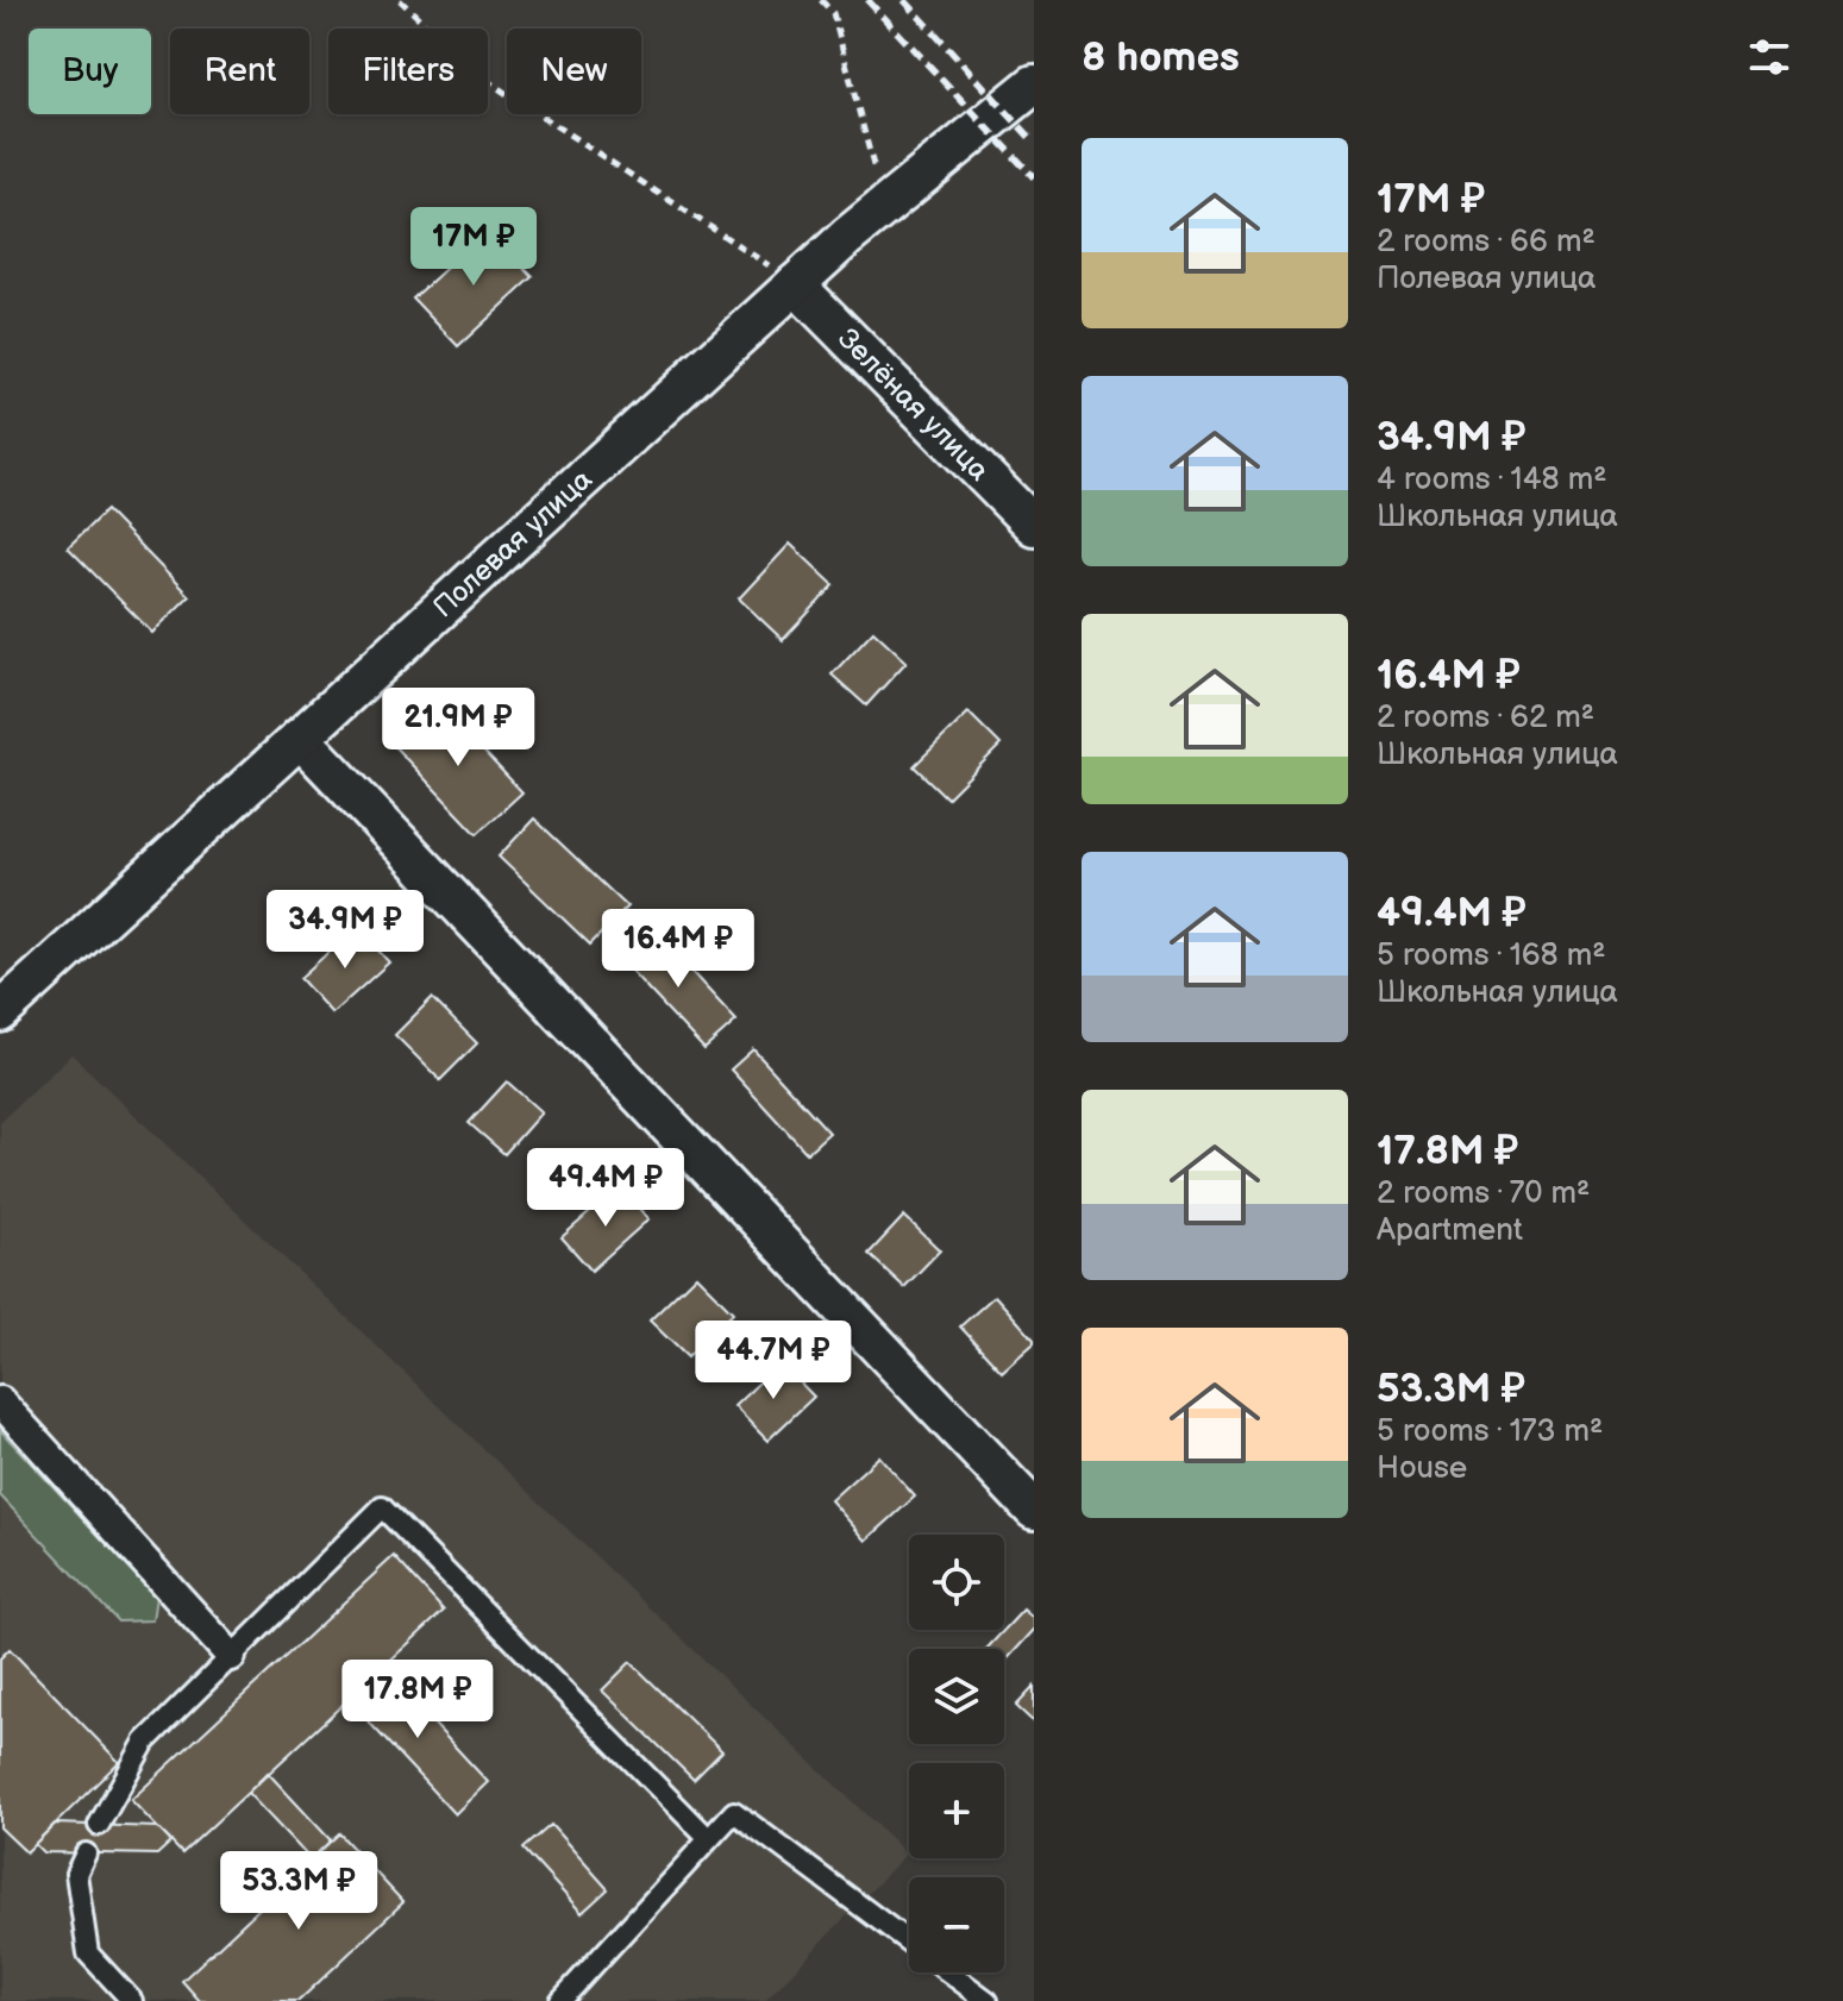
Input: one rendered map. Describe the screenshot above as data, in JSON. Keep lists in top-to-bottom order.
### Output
{
  "streets": {
    "street": ["Зелёная улица", "Полевая улица"]
  },
  "crossings": [
    ["Зелёная улица", "Полевая улица"]
  ],
  "page": {
    "heading": "8 homes",
    "chip": [
      "Buy",
      "Rent",
      "Filters",
      "New"
    ],
    "list": [
      {
        "name": "17M ₽",
        "note": "2 rooms · 66 m² · Полевая улица"
      },
      {
        "name": "34.9M ₽",
        "note": "4 rooms · 148 m² · Школьная улица"
      },
      {
        "name": "16.4M ₽",
        "note": "2 rooms · 62 m² · Школьная улица"
      },
      {
        "name": "49.4M ₽",
        "note": "5 rooms · 168 m² · Школьная улица"
      },
      {
        "name": "17.8M ₽",
        "note": "2 rooms · 70 m² · Apartment"
      },
      {
        "name": "53.3M ₽",
        "note": "5 rooms · 173 m² · House"
      }
    ],
    "price": [
      "17M ₽",
      "21.9M ₽",
      "34.9M ₽",
      "16.4M ₽",
      "49.4M ₽",
      "44.7M ₽",
      "17.8M ₽",
      "53.3M ₽"
    ],
    "map_buttons": ["+", "−"]
  }
}
